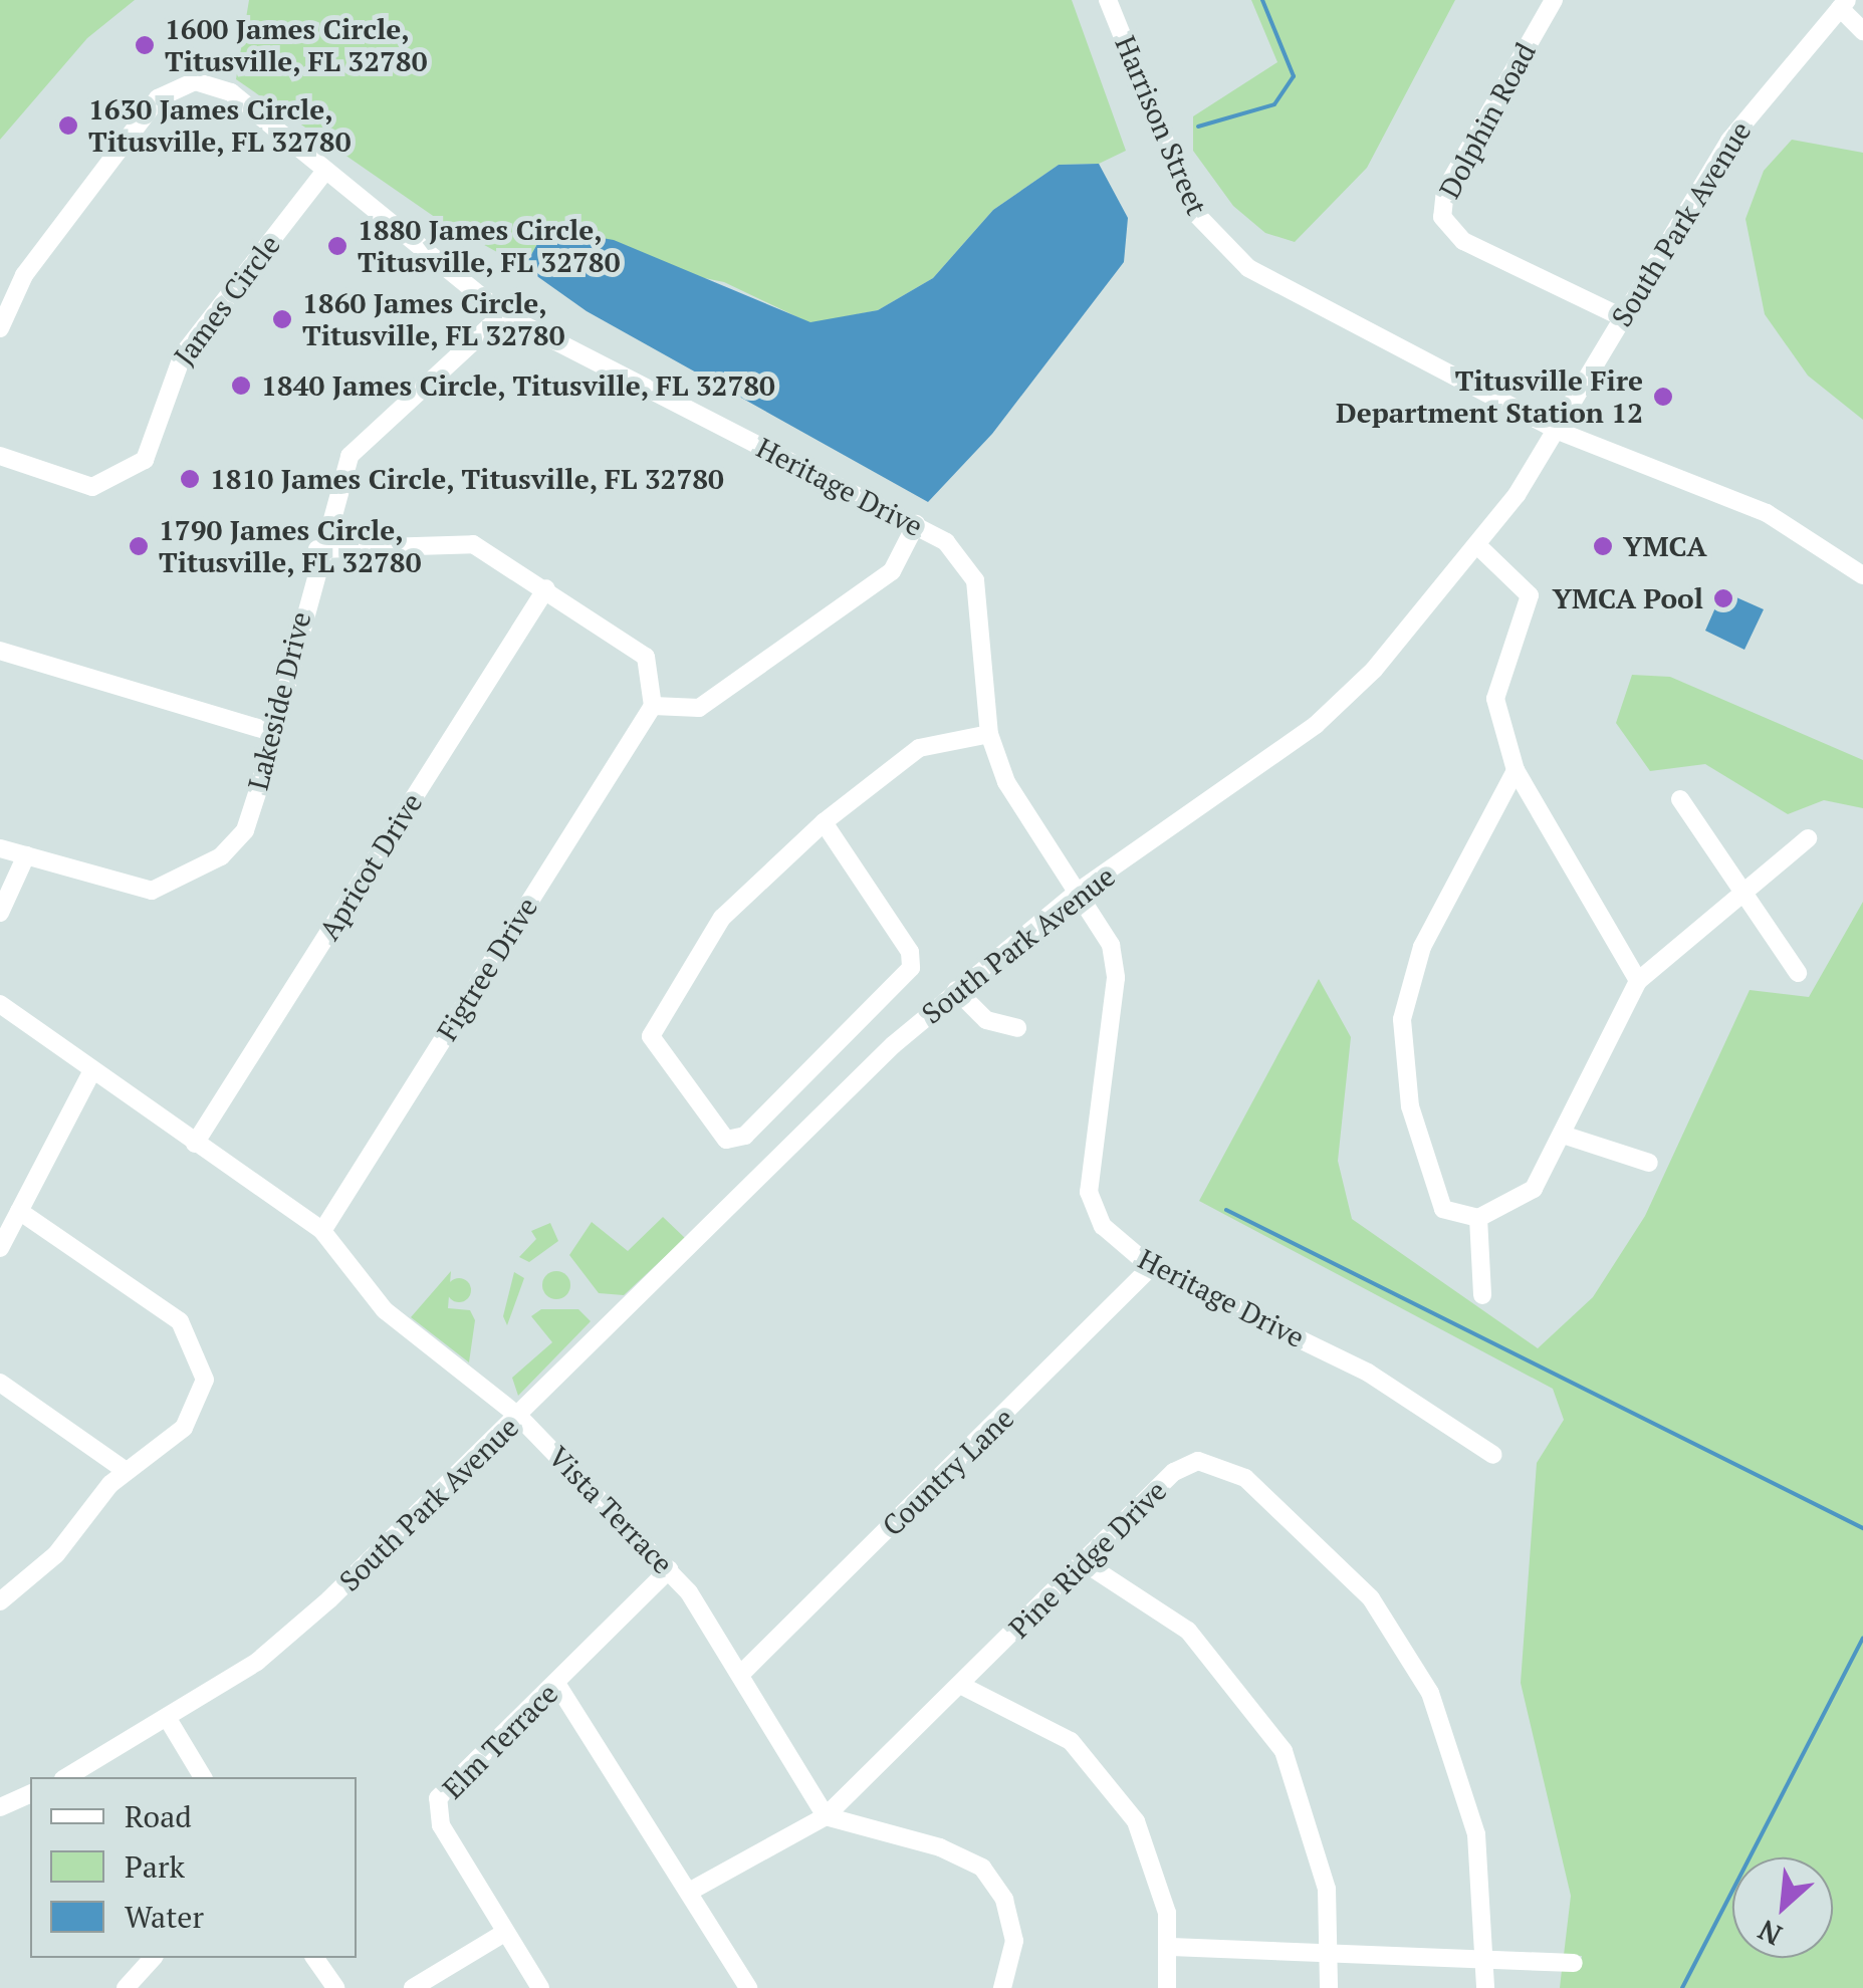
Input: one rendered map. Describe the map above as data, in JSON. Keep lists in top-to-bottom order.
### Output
{
  "streets": {
    "street": [
      "Dolphin Road",
      "Harrison Street",
      "South Park Avenue",
      "James Circle",
      "Heritage Drive",
      "Lakeside Drive",
      "Apricot Drive",
      "Figtree Drive",
      "Country Lane",
      "Vista Terrace",
      "Pine Ridge Drive",
      "Elm Terrace"
    ]
  },
  "crossings": [
    ["Dolphin Road", "South Park Avenue"],
    ["Harrison Street", "South Park Avenue"],
    ["South Park Avenue", "Heritage Drive"],
    ["South Park Avenue", "Vista Terrace"],
    ["James Circle", "Heritage Drive"],
    ["Heritage Drive", "Lakeside Drive"],
    ["Heritage Drive", "Country Lane"],
    ["Apricot Drive", "Vista Terrace"],
    ["Figtree Drive", "Vista Terrace"],
    ["Country Lane", "Vista Terrace"],
    ["Vista Terrace", "Pine Ridge Drive"],
    ["Vista Terrace", "Elm Terrace"]
  ],
  "places": [
    "1600 James Circle, Titusville, FL 32780",
    "1630 James Circle, Titusville, FL 32780",
    "1880 James Circle, Titusville, FL 32780",
    "1860 James Circle, Titusville, FL 32780",
    "1840 James Circle, Titusville, FL 32780",
    "Titusville Fire Department Station 12",
    "1810 James Circle, Titusville, FL 32780",
    "1790 James Circle, Titusville, FL 32780",
    "YMCA",
    "YMCA Pool"
  ],
  "legend": ["Road", "Park", "Water"],
  "north": "bottom left"
}
